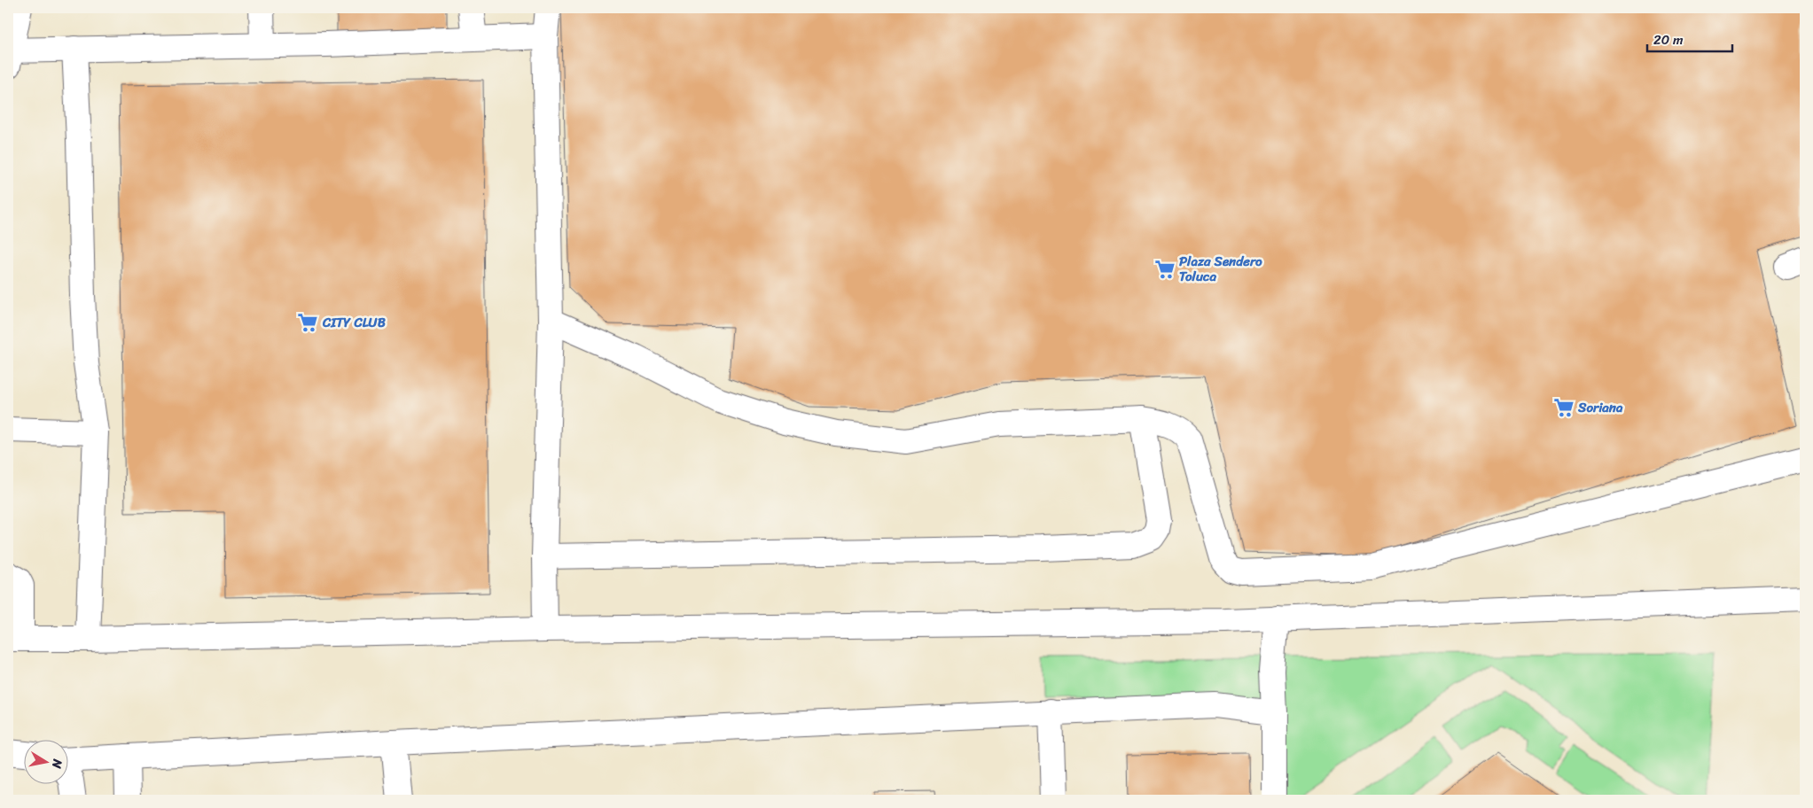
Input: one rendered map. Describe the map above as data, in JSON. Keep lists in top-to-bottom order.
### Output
{
  "places": {
    "supermarket": ["Plaza Sendero Toluca", "CITY CLUB", "Soriana"]
  },
  "scale_bar": "20 m",
  "north": "right"
}
